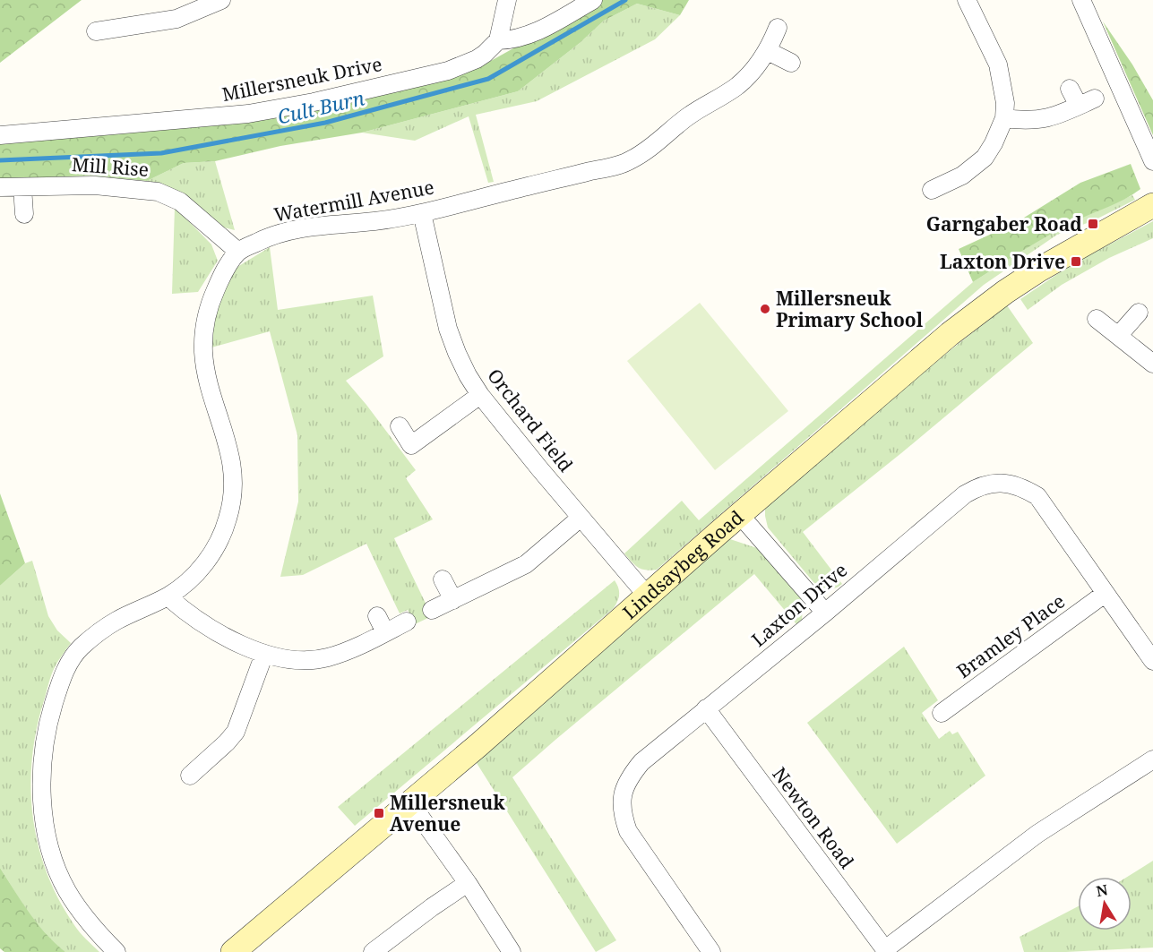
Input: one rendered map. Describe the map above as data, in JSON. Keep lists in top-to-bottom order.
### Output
{
  "streets": {
    "main road": ["Lindsaybeg Road"],
    "street": [
      "Millersneuk Drive",
      "Mill Rise",
      "Watermill Avenue",
      "Orchard Field",
      "Laxton Drive",
      "Bramley Place",
      "Newton Road"
    ]
  },
  "crossings": [
    ["Mill Rise", "Watermill Avenue"],
    ["Watermill Avenue", "Orchard Field"],
    ["Orchard Field", "Lindsaybeg Road"],
    ["Laxton Drive", "Bramley Place"],
    ["Laxton Drive", "Newton Road"]
  ],
  "water": ["Cult Burn"],
  "places": {
    "transit": ["Garngaber Road", "Laxton Drive", "Millersneuk Avenue"],
    "other": ["Millersneuk Primary School"]
  },
  "north": "top"
}
